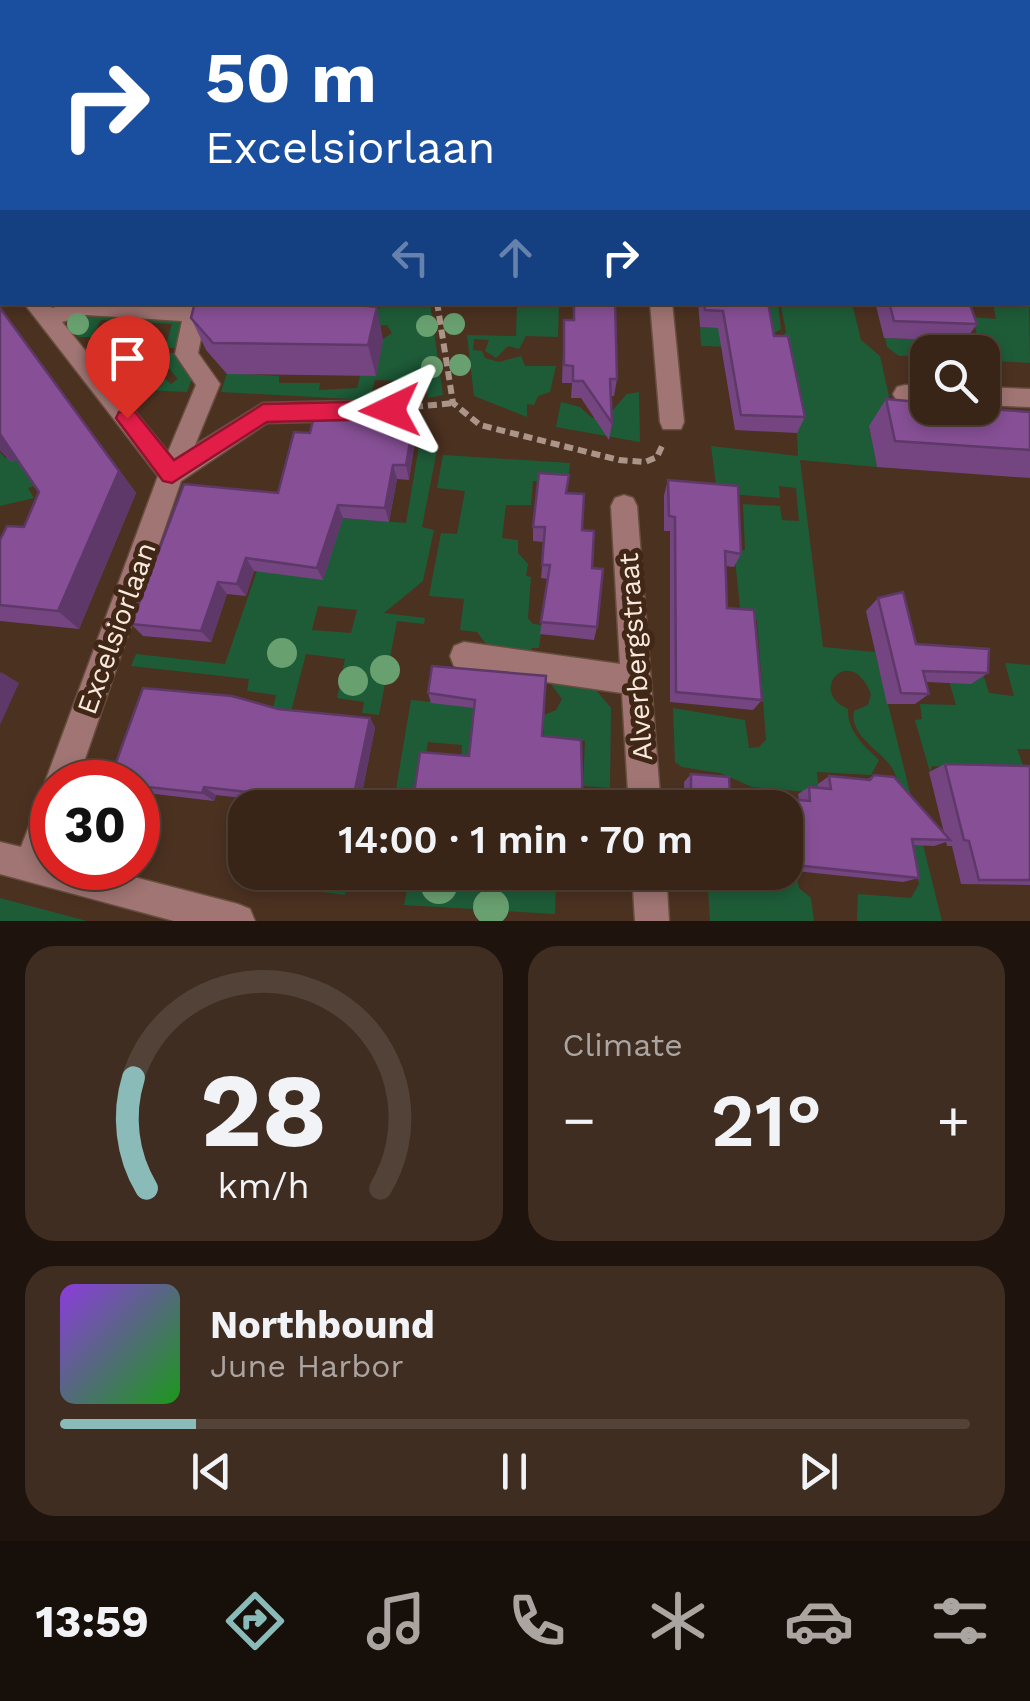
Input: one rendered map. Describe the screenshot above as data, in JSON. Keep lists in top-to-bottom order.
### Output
{
  "streets": {
    "street": ["Excelsiorlaan", "Alverbergstraat"]
  },
  "page": {
    "turn": ["50 m", "Excelsiorlaan"],
    "limit": "30",
    "trip": "14:00 · 1 min · 70 m",
    "tile": "Climate",
    "heat": ["−", "21°", "+"],
    "song": ["Northbound", "June Harbor"],
    "tabs": "13:59",
    "gauge": ["28", "km/h"]
  }
}
